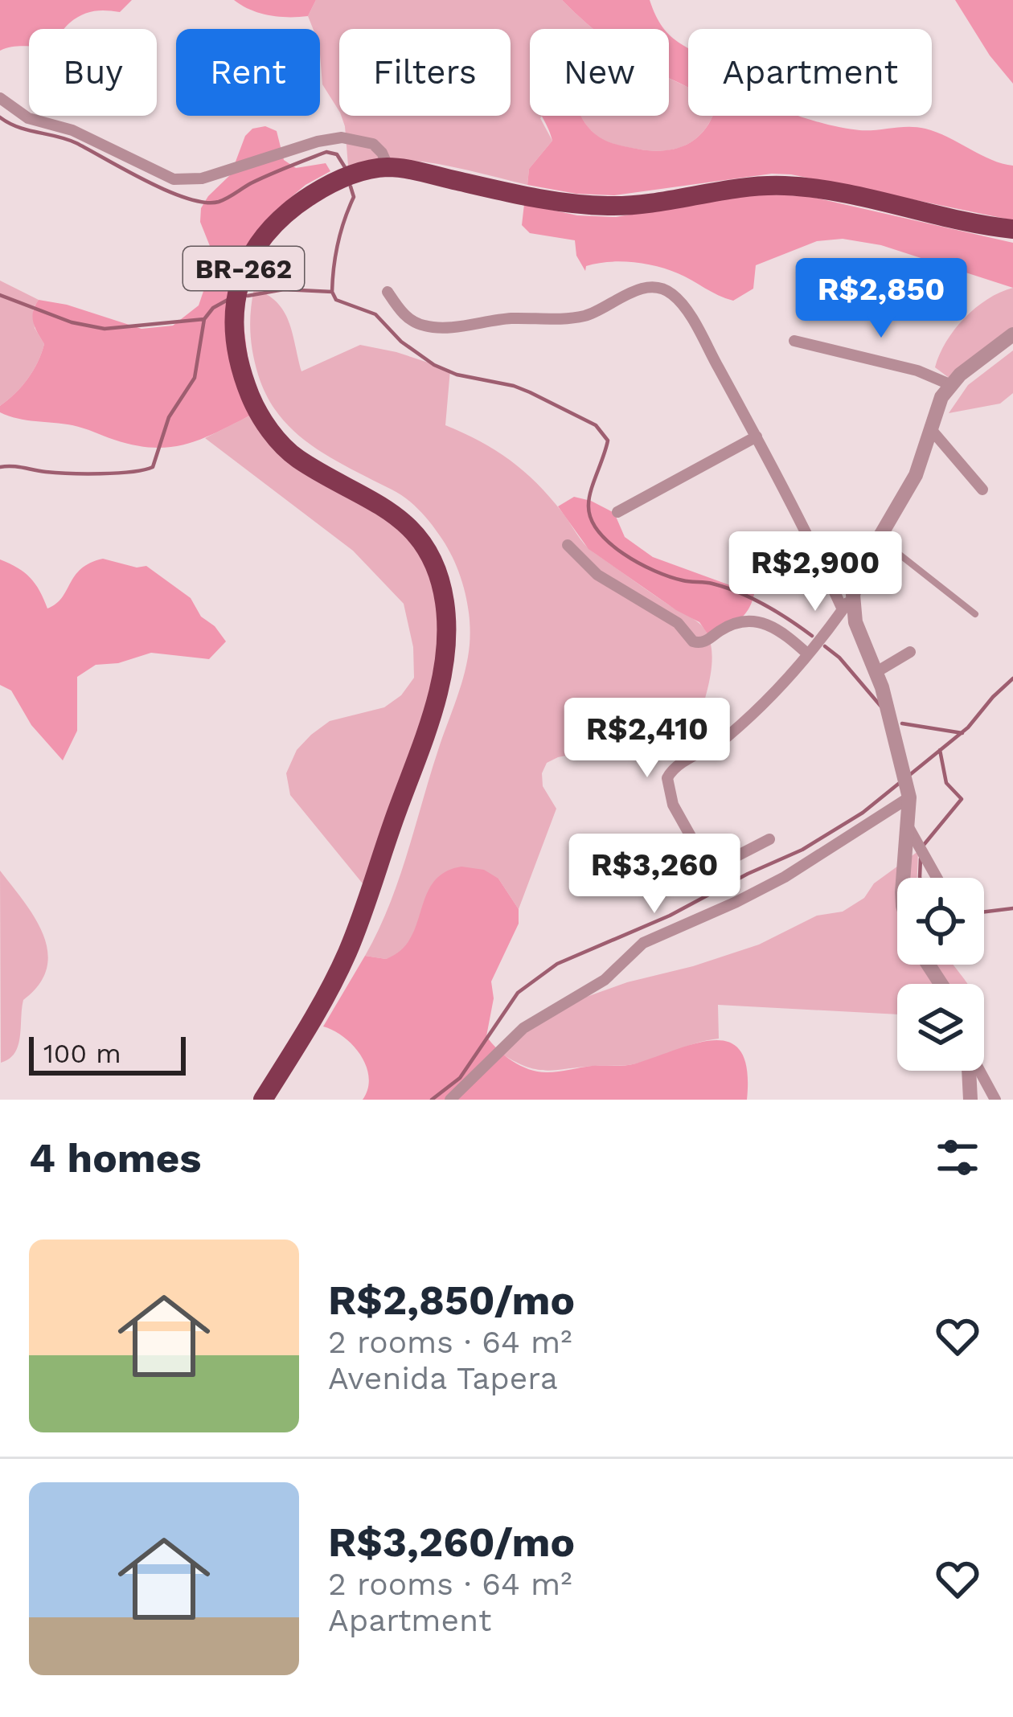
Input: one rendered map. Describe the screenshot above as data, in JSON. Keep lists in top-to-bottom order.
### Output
{
  "streets": {
    "highway": ["BR-262"]
  },
  "scale_bar": "100 m",
  "page": {
    "chip": [
      "Buy",
      "Rent",
      "Filters",
      "New",
      "Apartment"
    ],
    "price": [
      "R$2,850",
      "R$2,900",
      "R$2,410",
      "R$3,260"
    ],
    "scale": "100 m",
    "heading": "4 homes",
    "list": [
      {
        "name": "R$2,850/mo",
        "note": "2 rooms · 64 m² · Avenida Tapera"
      },
      {
        "name": "R$3,260/mo",
        "note": "2 rooms · 64 m² · Apartment"
      }
    ]
  }
}
